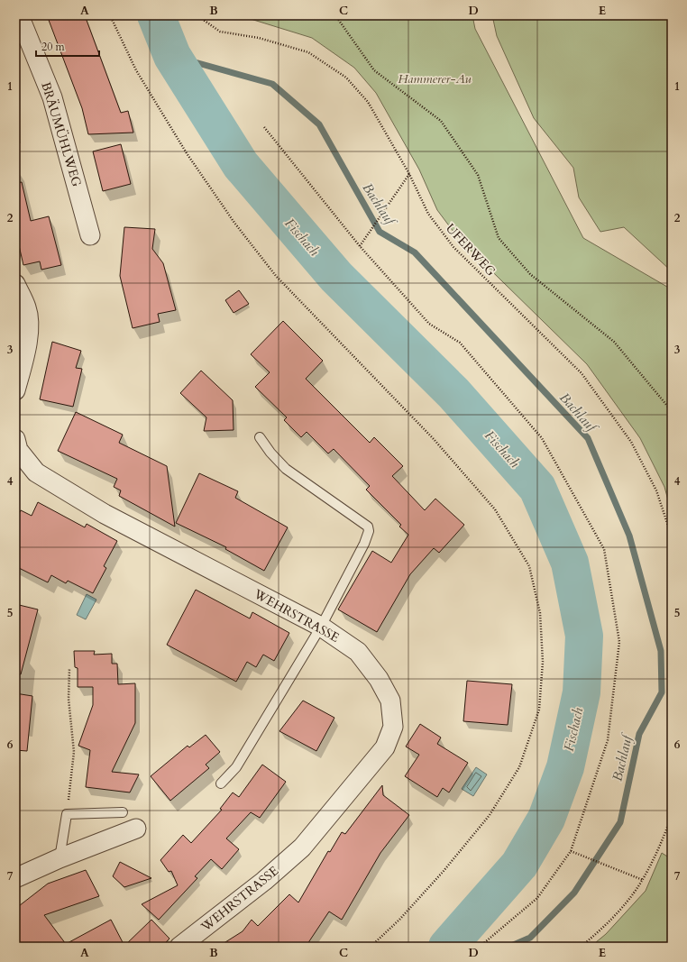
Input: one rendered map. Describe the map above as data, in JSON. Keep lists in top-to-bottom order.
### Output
{
  "streets": {
    "street": ["BRÄUMÜHLWEG", "WEHRSTRASSE"],
    "path": ["UFERWEG"]
  },
  "water": ["Bachlauf", "Fischach"],
  "parks": ["Hammerer-Au"],
  "scale_bar": "20 m",
  "grid": {
    "columns": [
      "A",
      "B",
      "C",
      "D",
      "E"
    ],
    "rows": [
      "1",
      "2",
      "3",
      "4",
      "5",
      "6",
      "7"
    ]
  }
}
